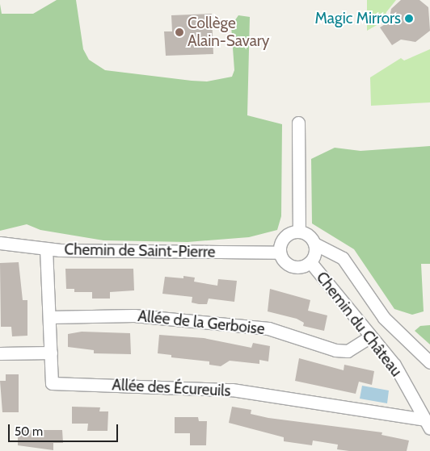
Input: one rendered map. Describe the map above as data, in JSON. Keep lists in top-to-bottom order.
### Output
{
  "streets": {
    "street": [
      "Chemin de Saint-Pierre",
      "Allée de la Gerboise",
      "Chemin du Château",
      "Allée des Écureuils"
    ]
  },
  "crossings": [
    ["Chemin de Saint-Pierre", "Chemin du Château"],
    ["Chemin de Saint-Pierre", "Allée des Écureuils"],
    ["Allée de la Gerboise", "Chemin du Château"],
    ["Allée de la Gerboise", "Allée des Écureuils"],
    ["Chemin du Château", "Allée des Écureuils"]
  ],
  "places": ["Magic Mirrors", "Collège Alain-Savary"],
  "scale_bar": "50 m"
}
